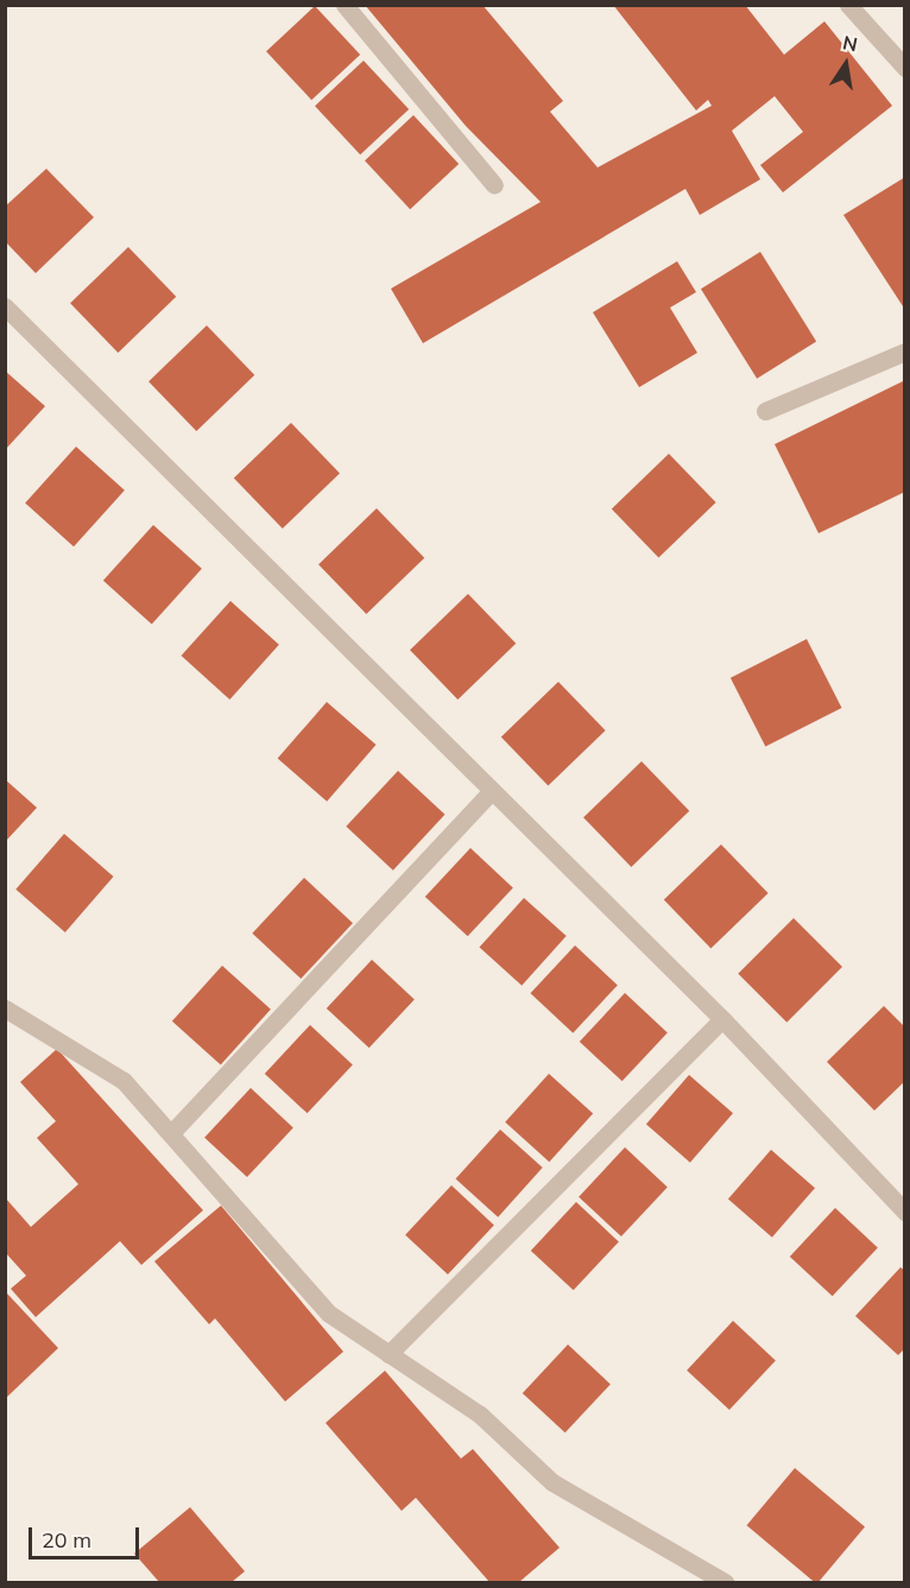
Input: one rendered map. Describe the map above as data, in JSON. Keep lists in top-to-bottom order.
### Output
{
  "scale_bar": "20 m",
  "north": "top"
}
